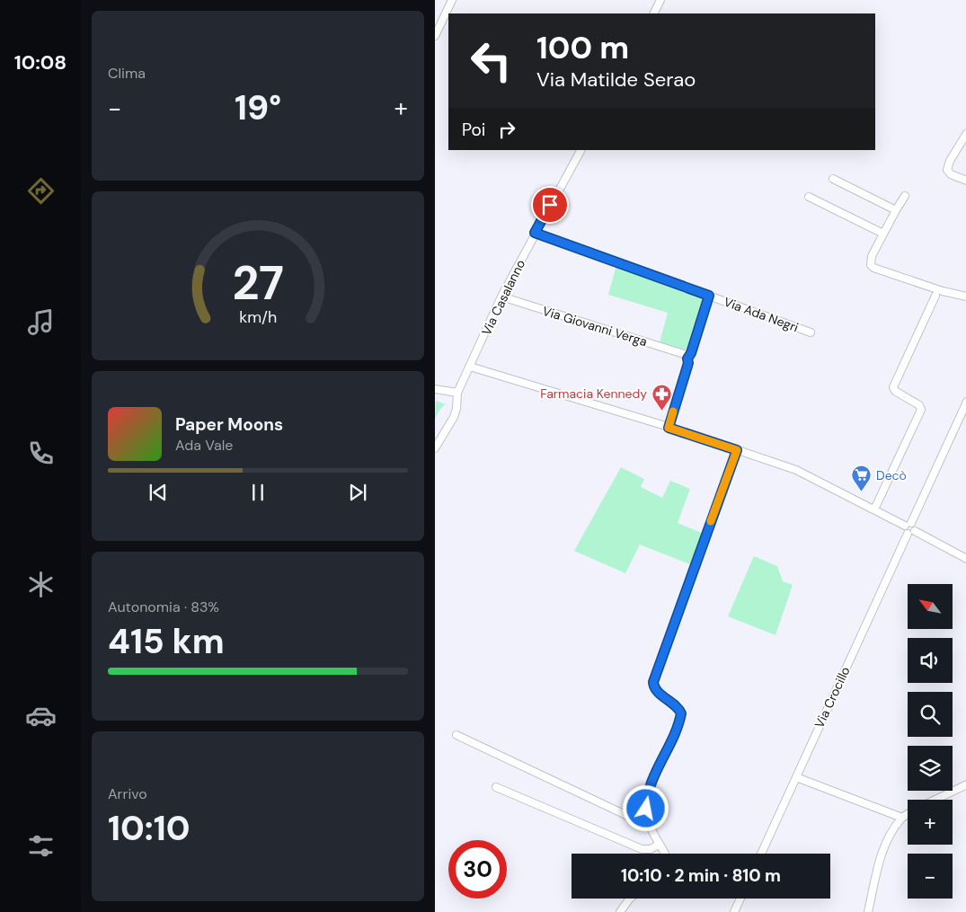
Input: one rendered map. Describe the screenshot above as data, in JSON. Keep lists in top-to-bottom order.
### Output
{
  "streets": {
    "street": [
      "Via Casalanno",
      "Via Ada Negri",
      "Via Giovanni Verga",
      "Via Crocillo"
    ]
  },
  "crossings": [
    ["Via Casalanno", "Via Ada Negri"],
    ["Via Casalanno", "Via Giovanni Verga"]
  ],
  "places": {
    "pharmacy": ["Farmacia Kennedy"],
    "supermarket": ["Decò"]
  },
  "north": "top left",
  "page": {
    "tabs": "10:08",
    "tile": [
      "Clima",
      ["Autonomia · 83%", "415 km"],
      ["Arrivo", "10:10"]
    ],
    "turn": ["100 m", "Via Matilde Serao"],
    "heat": ["−", "19°", "+"],
    "then": "Poi",
    "song": ["Paper Moons", "Ada Vale"],
    "map_buttons": ["+", "−"],
    "limit": "30",
    "trip": "10:10 · 2 min · 810 m",
    "gauge": ["27", "km/h"]
  }
}
